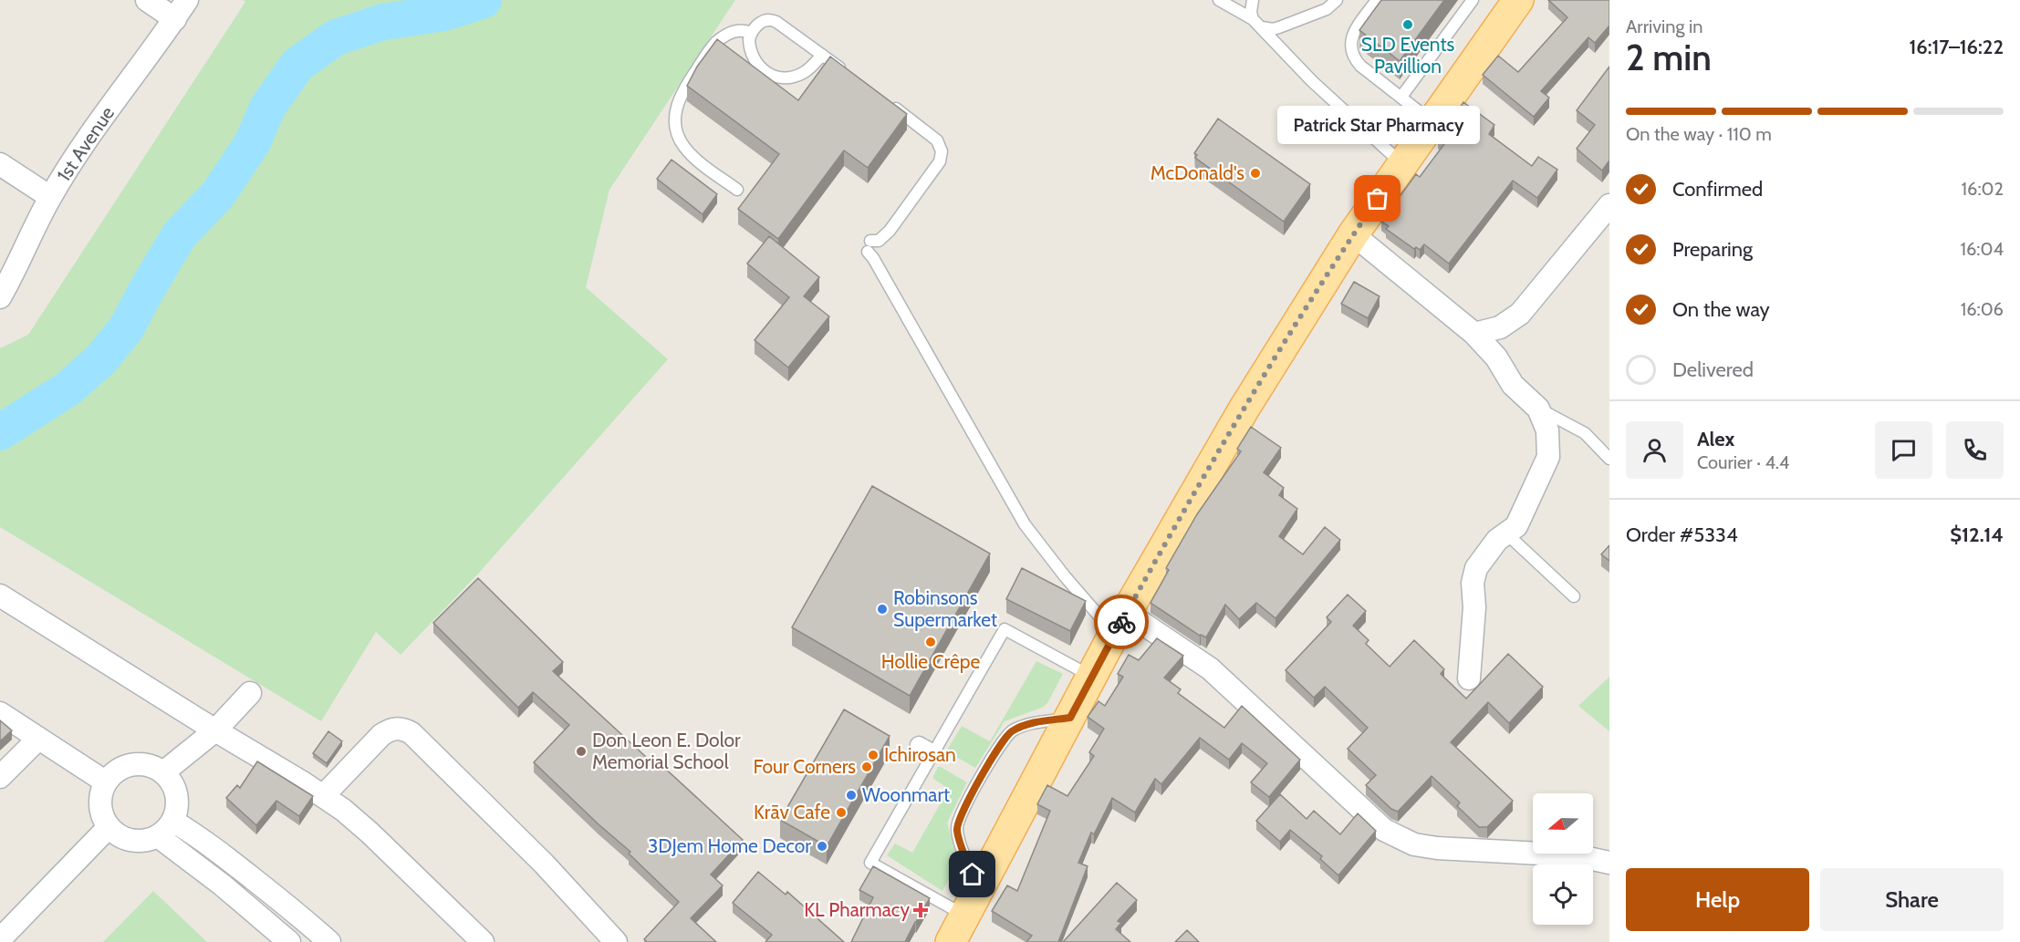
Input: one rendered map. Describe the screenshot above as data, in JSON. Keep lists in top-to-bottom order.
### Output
{
  "streets": {
    "street": ["1st Avenue"]
  },
  "places": {
    "other": [
      "SLD Events Pavillion",
      "McDonald's",
      "Patrick Star Pharmacy",
      "Robinsons Supermarket",
      "Hollie Crêpe",
      "Don Leon E. Dolor Memorial School",
      "Ichirosan",
      "Four Corners",
      "Woonmart",
      "Krāv Cafe",
      "3DJem Home Decor"
    ],
    "health": ["KL Pharmacy"]
  },
  "north": "left",
  "page": {
    "heading": ["2 min", "Arriving in", "16:17–16:22"],
    "panel": [
      "Alex",
      "Courier · 4.4",
      "Order #5334",
      "$12.14"
    ],
    "bar": "On the way · 110 m",
    "bubble": "Patrick Star Pharmacy",
    "list": [
      ["Confirmed", "16:02"],
      ["Preparing", "16:04"],
      ["On the way", "16:06"],
      "Delivered"
    ],
    "buttons": ["Help", "Share"]
  }
}
